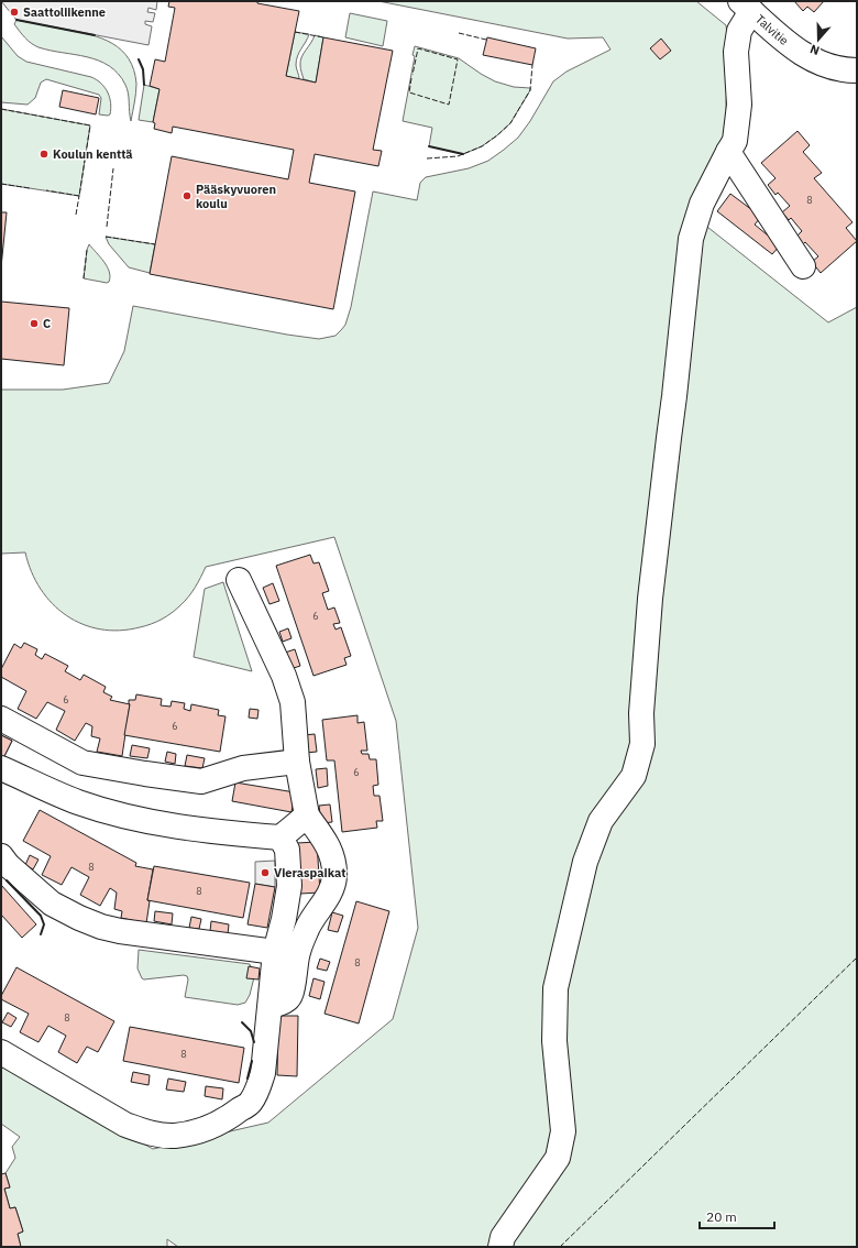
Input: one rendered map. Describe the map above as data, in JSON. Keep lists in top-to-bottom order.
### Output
{
  "streets": {
    "street": ["Talvitie"]
  },
  "places": [
    "Saattoliikenne",
    "Koulun kenttä",
    "Pääskyvuoren koulu",
    "C",
    "Vieraspaikat"
  ],
  "house_numbers": [
    "8",
    "6",
    "6",
    "6",
    "6",
    "8",
    "8",
    "8",
    "8",
    "8"
  ],
  "scale_bar": "20 m",
  "north": "bottom"
}
